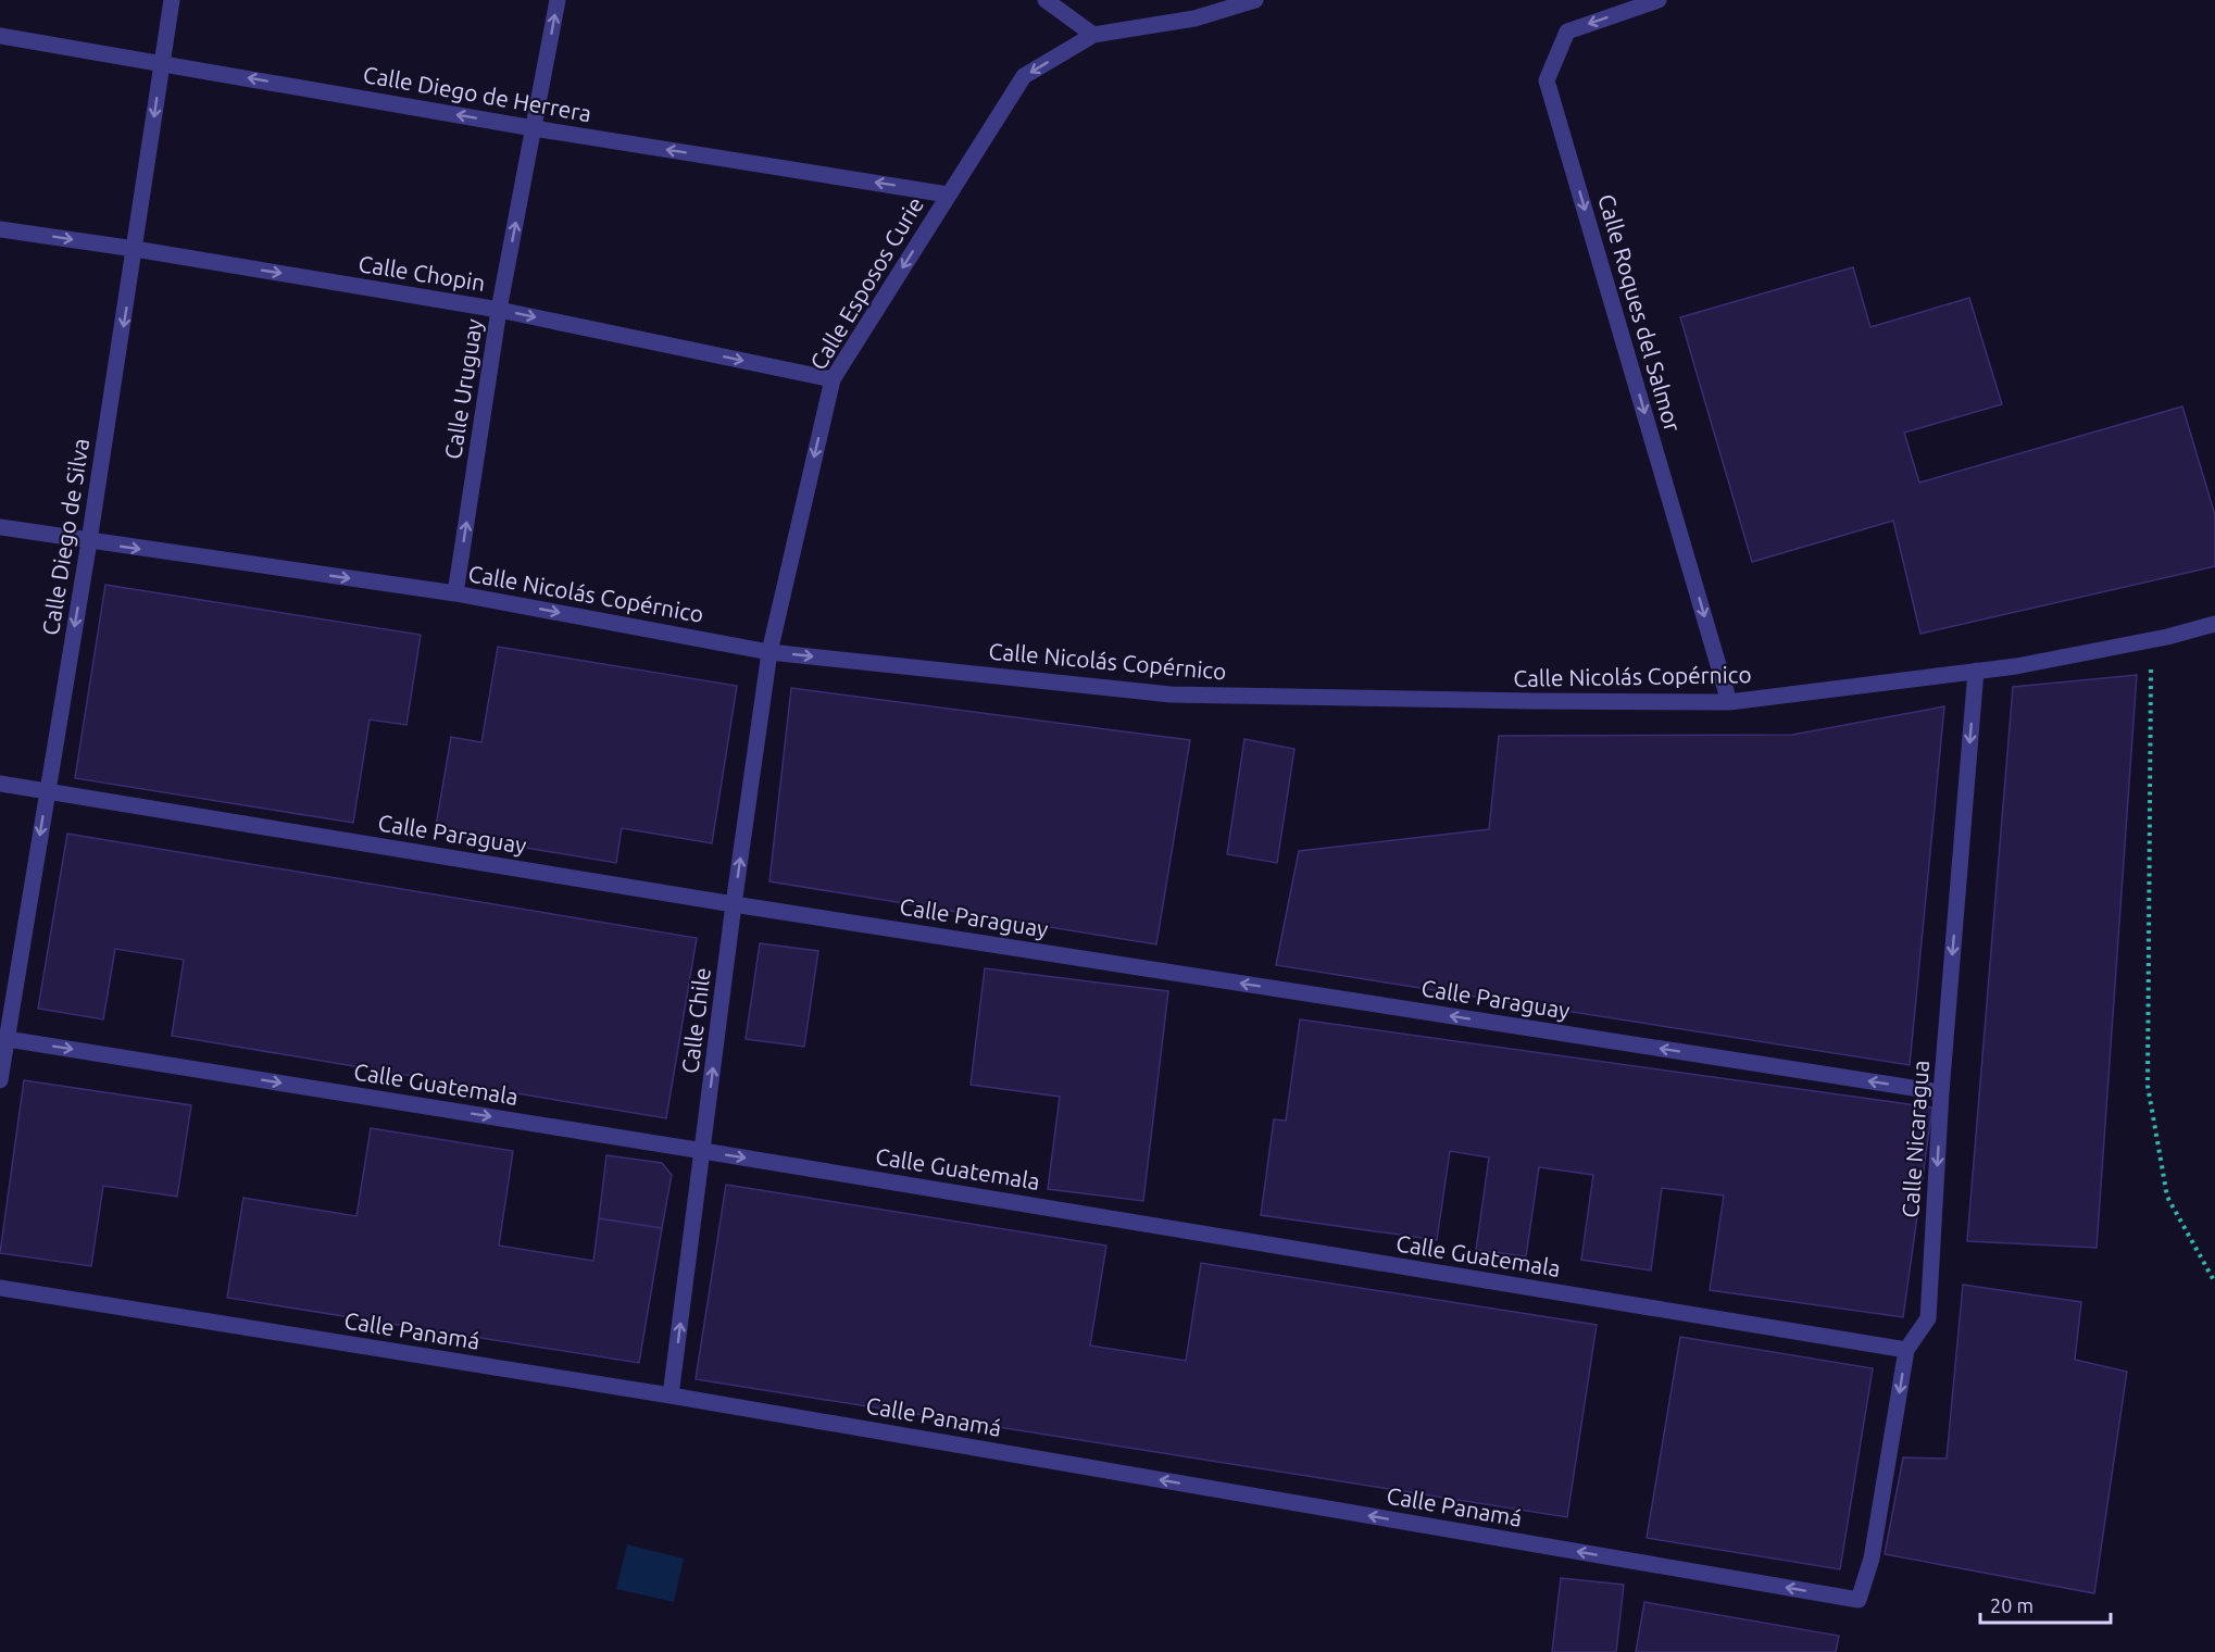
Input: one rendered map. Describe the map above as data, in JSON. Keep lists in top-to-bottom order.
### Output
{
  "streets": {
    "street": [
      "Calle Diego de Herrera",
      "Calle Chopin",
      "Calle Esposos Curie",
      "Calle Roques del Salmor",
      "Calle Uruguay",
      "Calle Diego de Silva",
      "Calle Nicolás Copérnico",
      "Calle Paraguay",
      "Calle Chile",
      "Calle Guatemala",
      "Calle Nicaragua",
      "Calle Panamá"
    ]
  },
  "crossings": [
    ["Calle Diego de Herrera", "Calle Esposos Curie"],
    ["Calle Diego de Herrera", "Calle Uruguay"],
    ["Calle Diego de Herrera", "Calle Diego de Silva"],
    ["Calle Chopin", "Calle Esposos Curie"],
    ["Calle Chopin", "Calle Uruguay"],
    ["Calle Chopin", "Calle Diego de Silva"],
    ["Calle Esposos Curie", "Calle Nicolás Copérnico"],
    ["Calle Esposos Curie", "Calle Chile"],
    ["Calle Roques del Salmor", "Calle Nicolás Copérnico"],
    ["Calle Uruguay", "Calle Nicolás Copérnico"],
    ["Calle Diego de Silva", "Calle Nicolás Copérnico"],
    ["Calle Diego de Silva", "Calle Paraguay"],
    ["Calle Diego de Silva", "Calle Guatemala"],
    ["Calle Nicolás Copérnico", "Calle Chile"],
    ["Calle Nicolás Copérnico", "Calle Nicaragua"],
    ["Calle Paraguay", "Calle Chile"],
    ["Calle Paraguay", "Calle Nicaragua"],
    ["Calle Chile", "Calle Guatemala"],
    ["Calle Chile", "Calle Panamá"],
    ["Calle Guatemala", "Calle Nicaragua"],
    ["Calle Nicaragua", "Calle Panamá"]
  ],
  "one_way": [
    "Calle Diego de Herrera",
    "Calle Chopin",
    "Calle Esposos Curie",
    "Calle Roques del Salmor",
    "Calle Uruguay",
    "Calle Diego de Silva",
    "Calle Nicolás Copérnico",
    "Calle Paraguay",
    "Calle Chile",
    "Calle Guatemala",
    "Calle Nicaragua",
    "Calle Panamá"
  ],
  "scale_bar": "20 m"
}
